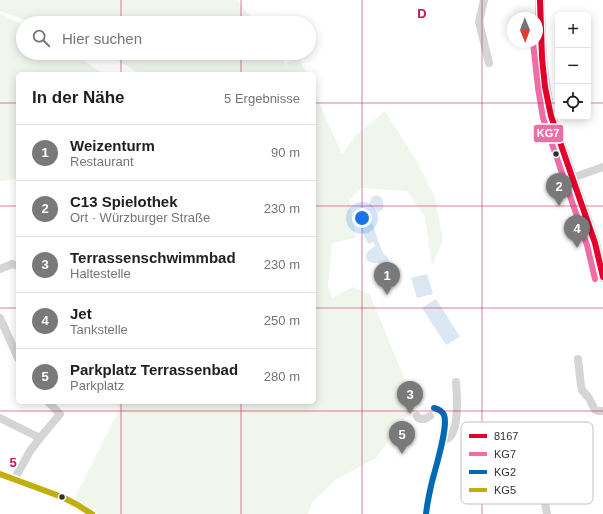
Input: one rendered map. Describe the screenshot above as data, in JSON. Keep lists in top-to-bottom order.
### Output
{
  "lines": [
    "transit line 8167",
    "transit line KG7",
    "transit line KG2",
    "transit line KG5"
  ],
  "legend": [
    "8167",
    "KG7",
    "KG2",
    "KG5"
  ],
  "north": "bottom",
  "page": {
    "map_buttons": ["+", "−"],
    "search": "Hier suchen",
    "heading": ["In der Nähe", "5 Ergebnisse"],
    "list": [
      {
        "mark": "1",
        "name": "Weizenturm",
        "note": "Restaurant",
        "value": "90 m"
      },
      {
        "mark": "2",
        "name": "C13 Spielothek",
        "note": "Ort · Würzburger Straße",
        "value": "230 m"
      },
      {
        "mark": "3",
        "name": "Terrassenschwimmbad",
        "note": "Haltestelle",
        "value": "230 m"
      },
      {
        "mark": "4",
        "name": "Jet",
        "note": "Tankstelle",
        "value": "250 m"
      },
      {
        "mark": "5",
        "name": "Parkplatz Terrassenbad",
        "note": "Parkplatz",
        "value": "280 m"
      }
    ],
    "pins": [
      "2",
      "4",
      "1",
      "3",
      "5"
    ]
  },
  "grid": {
    "columns": ["D"],
    "rows": ["5"]
  }
}
